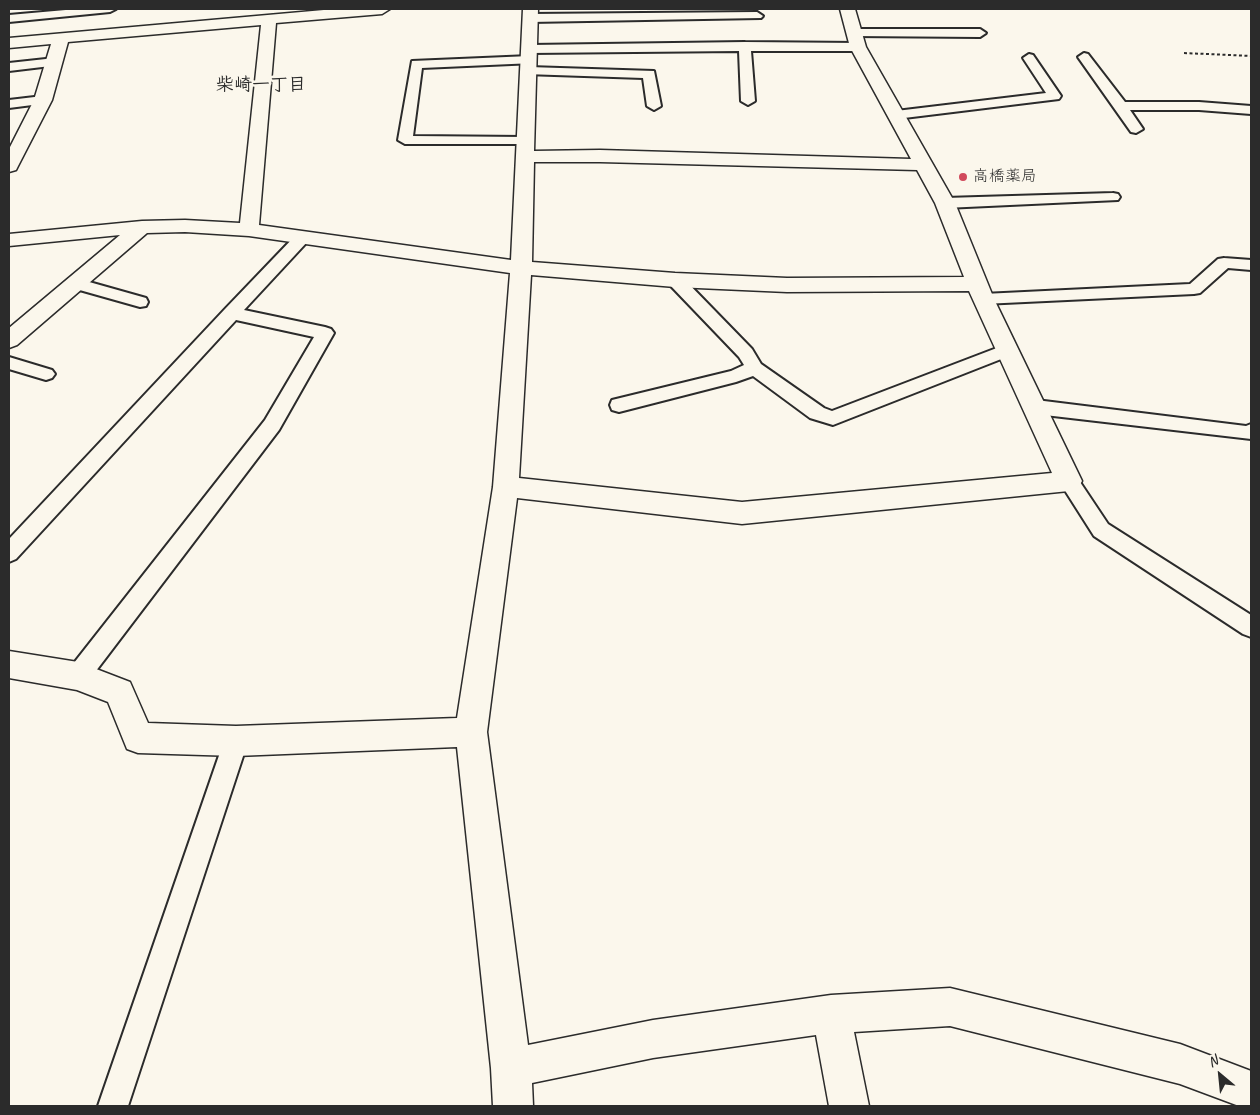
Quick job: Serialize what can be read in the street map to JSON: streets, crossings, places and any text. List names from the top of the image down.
{
  "districts": ["柴崎一丁目"],
  "places": ["高橋薬局"],
  "north": "top left"
}
